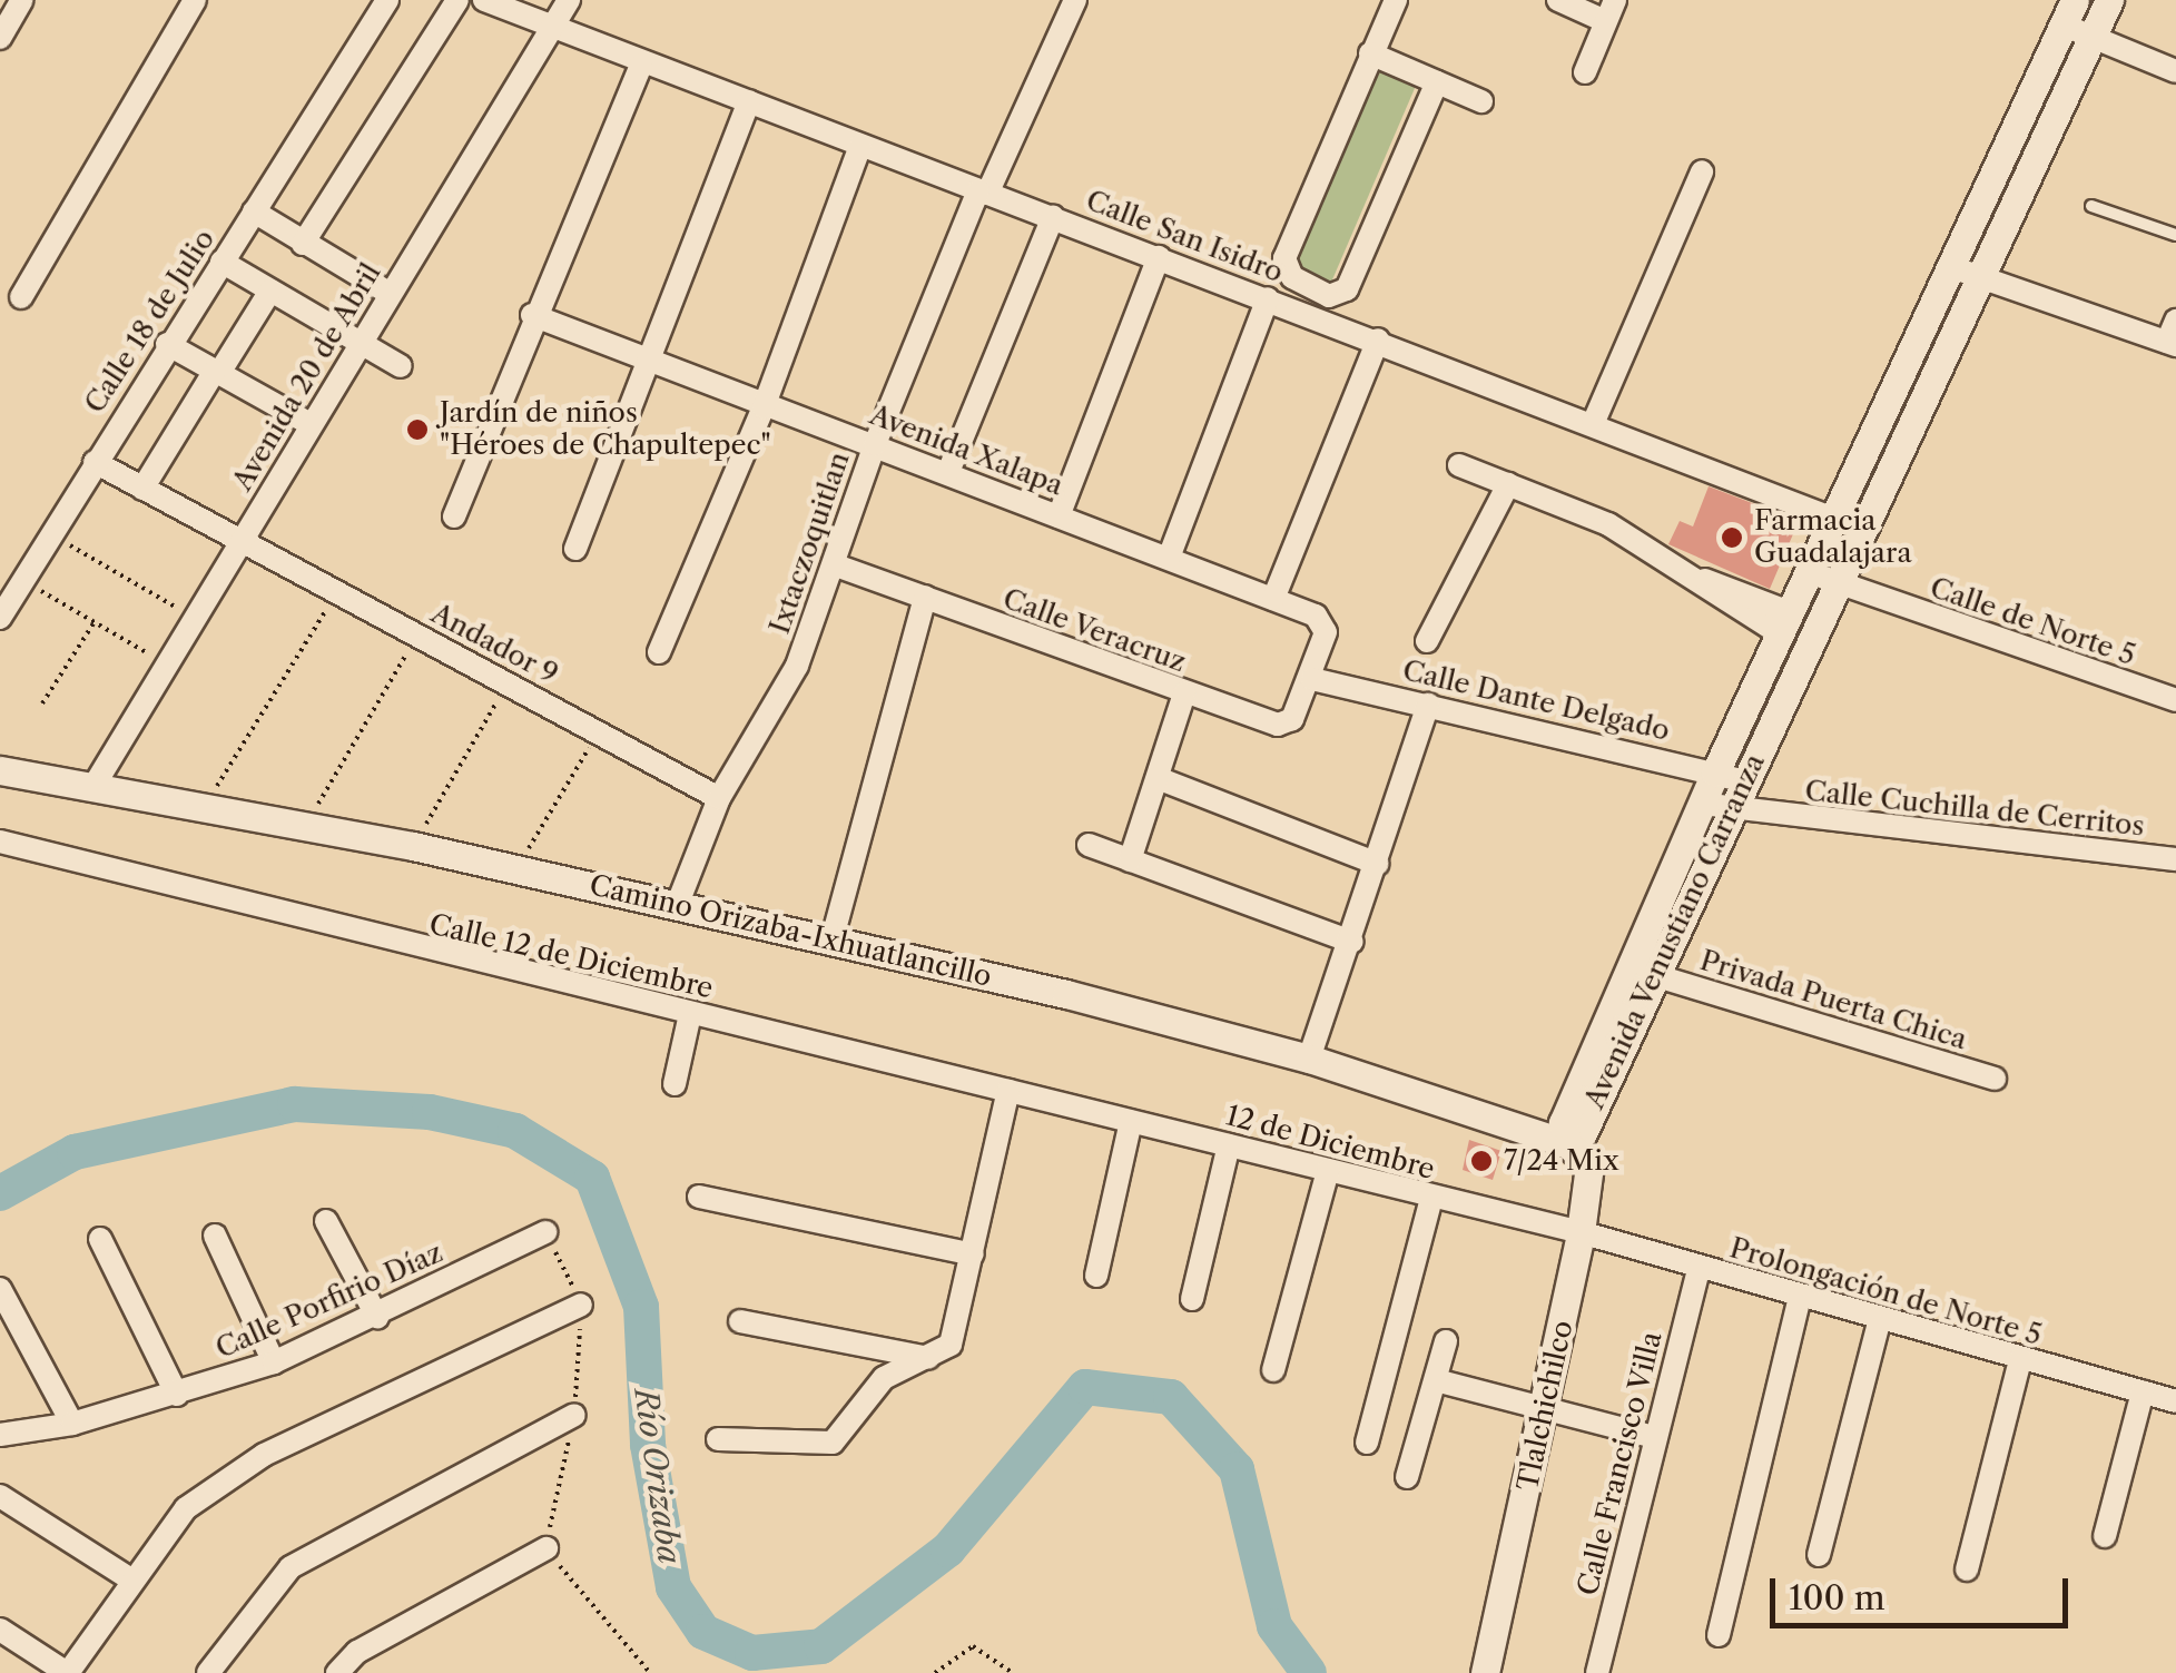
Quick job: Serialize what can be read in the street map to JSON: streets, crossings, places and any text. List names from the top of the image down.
{
  "streets": {
    "street": [
      "Calle San Isidro",
      "Calle 18 de Julio",
      "Avenida 20 de Abril",
      "Avenida Xalapa",
      "Ixtaczoquitlan",
      "Calle de Norte 5",
      "Calle Veracruz",
      "Andador 9",
      "Calle Dante Delgado",
      "Calle Cuchilla de Cerritos",
      "Camino Orizaba-Ixhuatlancillo",
      "Avenida Venustiano Carranza",
      "Calle 12 de Diciembre",
      "Privada Puerta Chica",
      "12 de Diciembre",
      "Prolongación de Norte 5",
      "Calle Porfirio Díaz",
      "Tlalchichilco",
      "Calle Francisco Villa"
    ]
  },
  "crossings": [
    ["Calle San Isidro", "Avenida 20 de Abril"],
    ["Calle San Isidro", "Ixtaczoquitlan"],
    ["Calle San Isidro", "Avenida Venustiano Carranza"],
    ["Calle 18 de Julio", "Andador 9"],
    ["Avenida 20 de Abril", "Andador 9"],
    ["Avenida 20 de Abril", "Camino Orizaba-Ixhuatlancillo"],
    ["Avenida Xalapa", "Ixtaczoquitlan"],
    ["Avenida Xalapa", "Calle Veracruz"],
    ["Avenida Xalapa", "Calle Dante Delgado"],
    ["Ixtaczoquitlan", "Calle Veracruz"],
    ["Ixtaczoquitlan", "Andador 9"],
    ["Ixtaczoquitlan", "Camino Orizaba-Ixhuatlancillo"],
    ["Calle de Norte 5", "Avenida Venustiano Carranza"],
    ["Calle Veracruz", "Calle Dante Delgado"],
    ["Calle Dante Delgado", "Avenida Venustiano Carranza"],
    ["Calle Cuchilla de Cerritos", "Avenida Venustiano Carranza"],
    ["Camino Orizaba-Ixhuatlancillo", "Avenida Venustiano Carranza"],
    ["Camino Orizaba-Ixhuatlancillo", "Tlalchichilco"],
    ["Avenida Venustiano Carranza", "Privada Puerta Chica"],
    ["Avenida Venustiano Carranza", "Tlalchichilco"],
    ["Calle 12 de Diciembre", "12 de Diciembre"],
    ["12 de Diciembre", "Prolongación de Norte 5"],
    ["12 de Diciembre", "Tlalchichilco"],
    ["Prolongación de Norte 5", "Tlalchichilco"],
    ["Prolongación de Norte 5", "Calle Francisco Villa"]
  ],
  "water": ["Río Orizaba"],
  "places": ["Jardín de niños \"Héroes de Chapultepec\"", "Farmacia Guadalajara", "7/24 Mix"],
  "scale_bar": "100 m"
}
